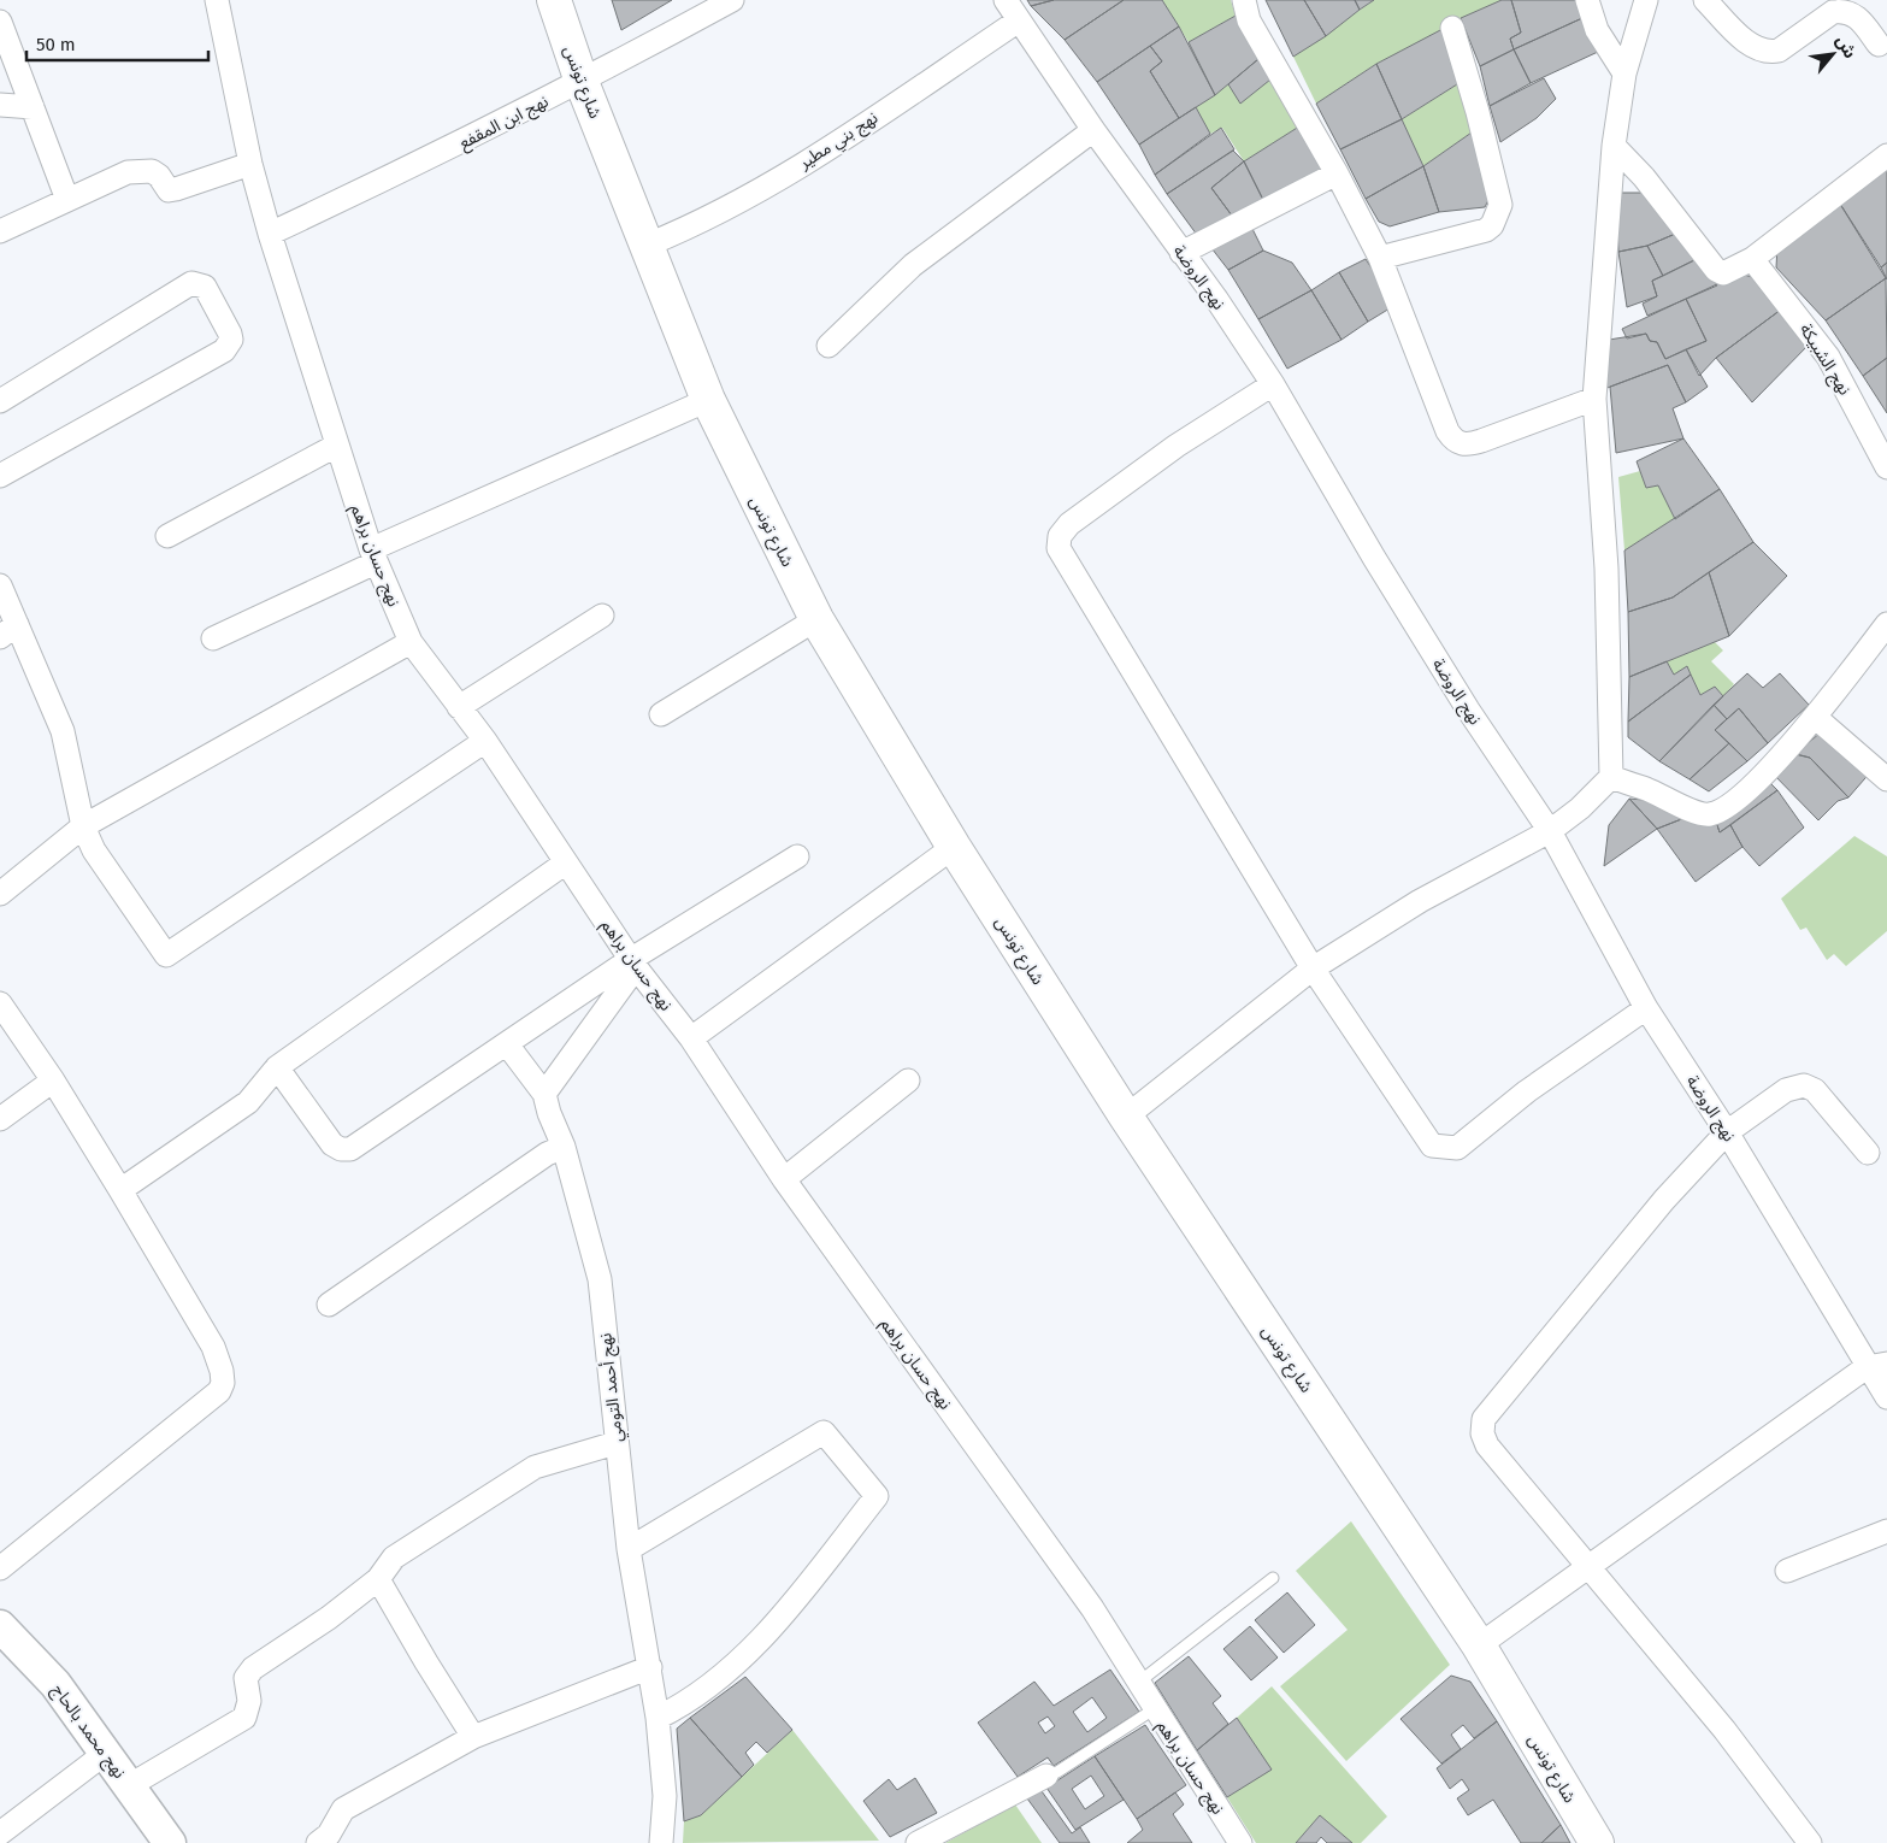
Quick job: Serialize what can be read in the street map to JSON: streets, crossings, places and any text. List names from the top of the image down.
{
  "streets": {
    "main road": ["شارع تونس"],
    "street": [
      "نهج ابن المقفع",
      "نهج بني مطير",
      "نهج الروضة",
      "نهج الشبيكة",
      "نهج حسان براهم",
      "نهج أحمد التومي",
      "نهج محمد بالحاج"
    ]
  },
  "crossings": [
    ["شارع تونس", "نهج ابن المقفع"],
    ["شارع تونس", "نهج بني مطير"],
    ["نهج ابن المقفع", "نهج حسان براهم"],
    ["نهج بني مطير", "نهج الروضة"]
  ],
  "scale_bar": "50 m",
  "north": "top right"
}
